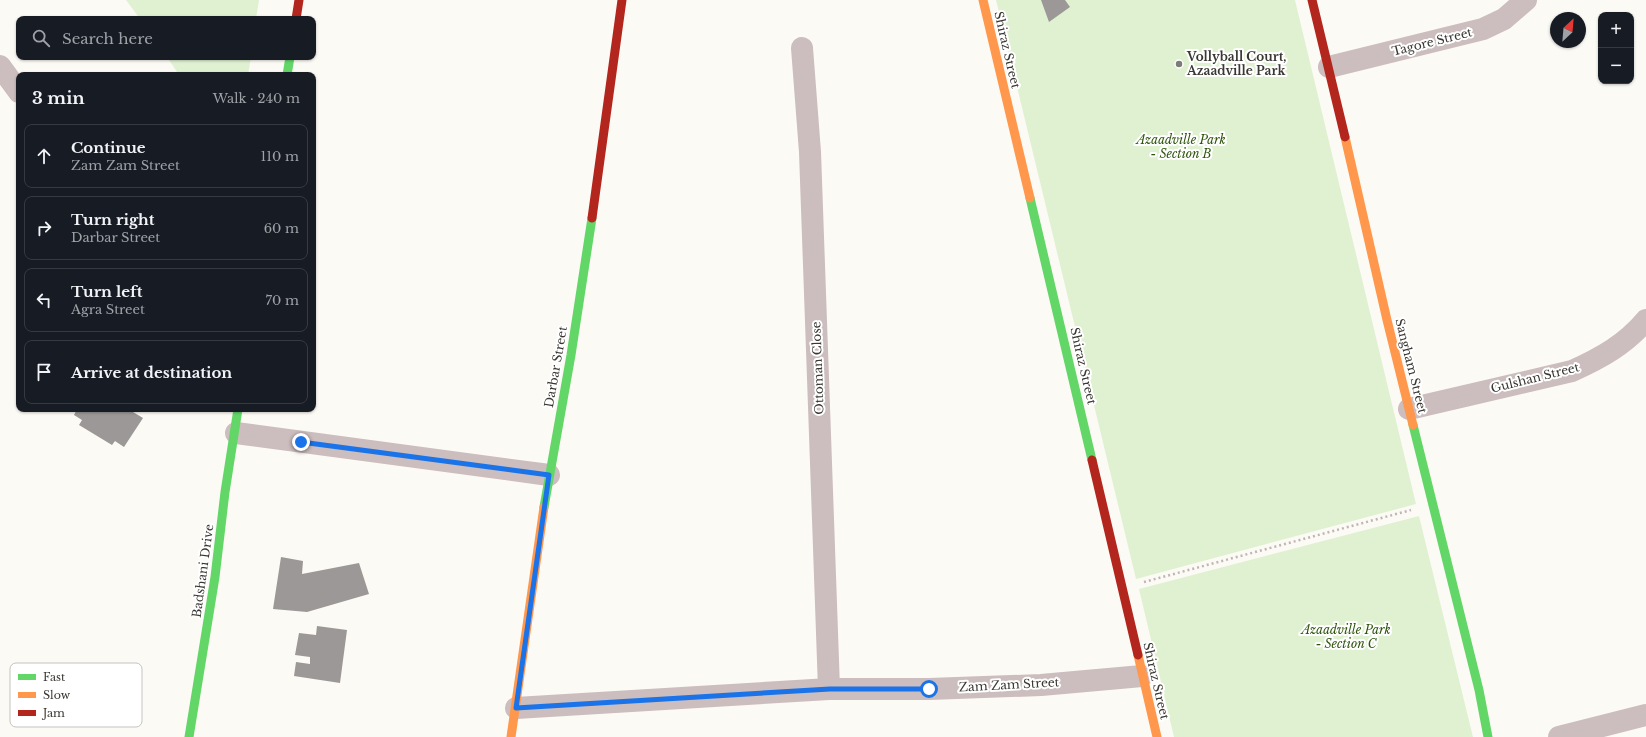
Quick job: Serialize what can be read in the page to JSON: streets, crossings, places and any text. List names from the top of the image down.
{
  "streets": {
    "street": [
      "Tagore Street",
      "Shiraz Street",
      "Sangham Street",
      "Darbar Street",
      "Ottoman Close",
      "Gulshan Street",
      "Badshani Drive",
      "Zam Zam Street"
    ]
  },
  "crossings": [
    ["Tagore Street", "Sangham Street"],
    ["Shiraz Street", "Zam Zam Street"],
    ["Sangham Street", "Gulshan Street"],
    ["Darbar Street", "Zam Zam Street"],
    ["Ottoman Close", "Zam Zam Street"]
  ],
  "parks": ["Azaadville Park - Section B", "Azaadville Park - Section C"],
  "places": ["Vollyball Court, Azaadville Park"],
  "legend": ["Fast", "Slow", "Jam"],
  "north": "top right",
  "page": {
    "map_buttons": ["+", "−"],
    "search": "Search here",
    "heading": ["3 min", "Walk · 240 m"],
    "list": [
      ["Continue", "Zam Zam Street", "110 m"],
      ["Turn right", "Darbar Street", "60 m"],
      ["Turn left", "Agra Street", "70 m"],
      "Arrive at destination"
    ]
  }
}
